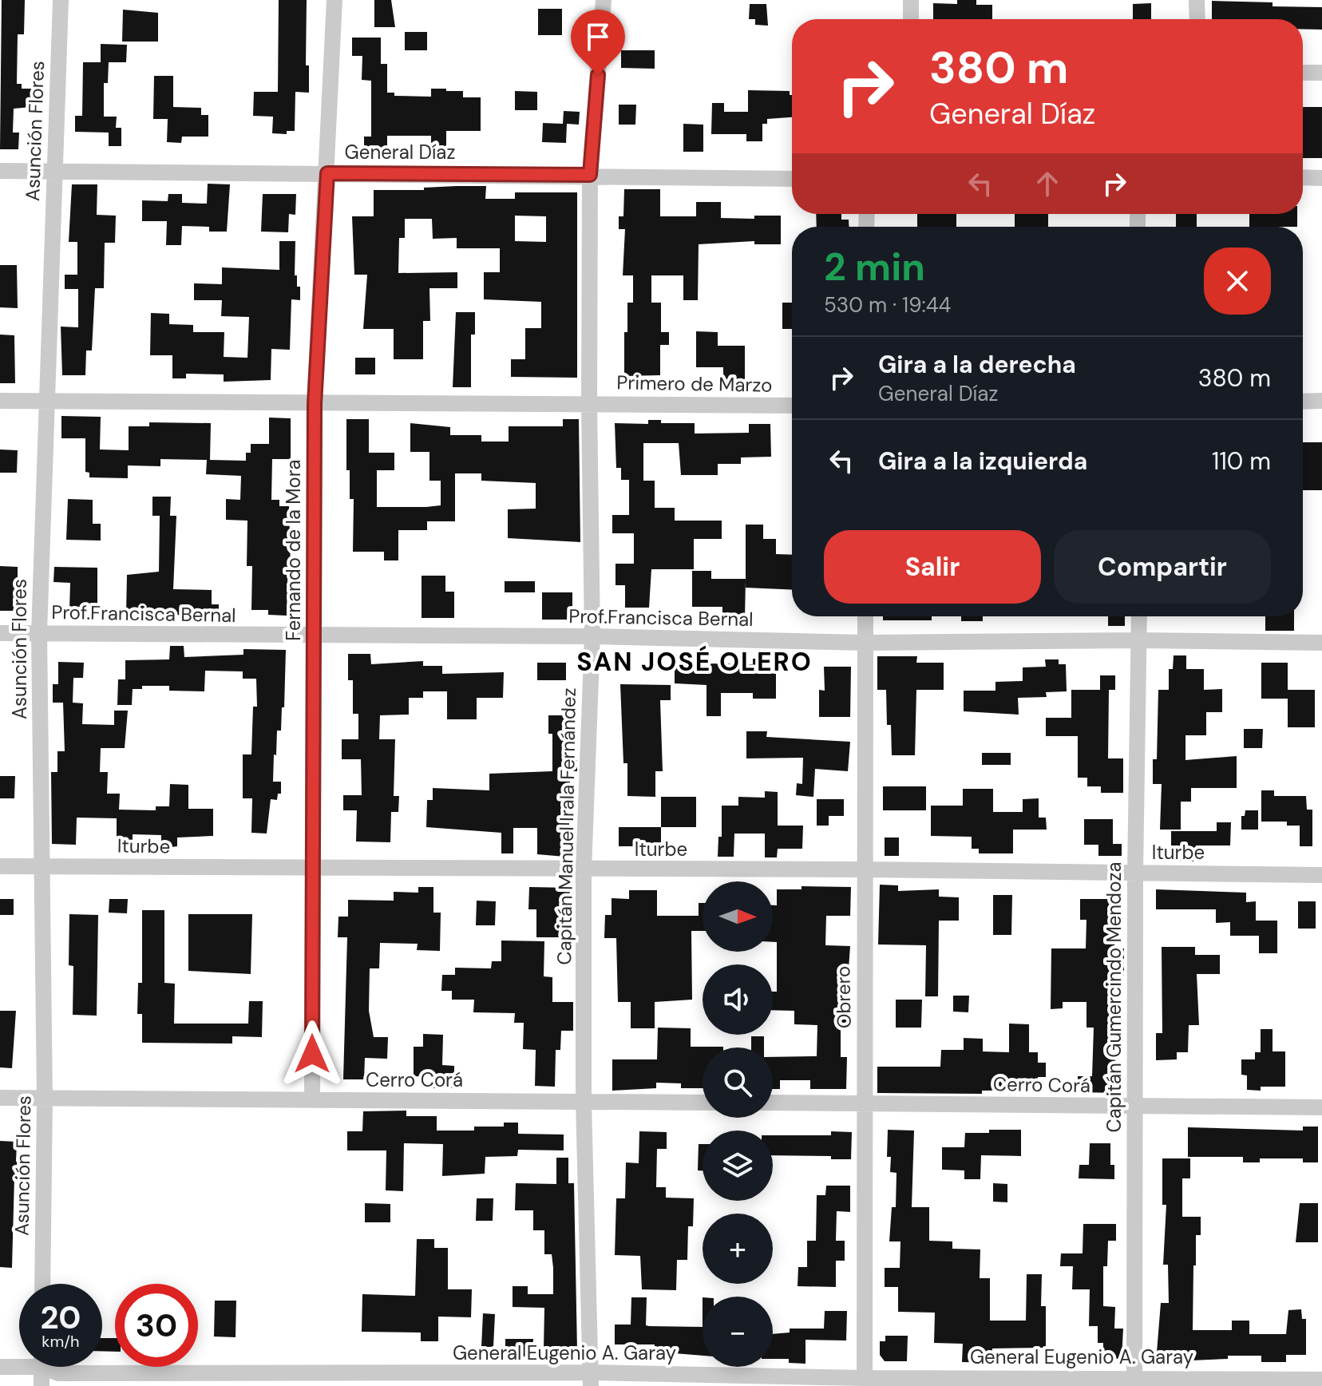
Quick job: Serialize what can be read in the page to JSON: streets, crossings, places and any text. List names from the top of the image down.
{
  "streets": {
    "street": [
      "Asunción Flores",
      "General Díaz",
      "Primero de Marzo",
      "Fernando de la Mora",
      "Prof.Francisca Bernal",
      "Capitán Manuel Irala Fernández",
      "Iturbe",
      "Obrero",
      "Capitán Gumercindo Mendoza",
      "Cerro Corá",
      "General Eugenio A. Garay"
    ]
  },
  "crossings": [
    ["Asunción Flores", "General Díaz"],
    ["Asunción Flores", "Primero de Marzo"],
    ["Asunción Flores", "Prof.Francisca Bernal"],
    ["Asunción Flores", "Iturbe"],
    ["Asunción Flores", "Cerro Corá"],
    ["General Díaz", "Fernando de la Mora"],
    ["General Díaz", "Capitán Manuel Irala Fernández"],
    ["Primero de Marzo", "Fernando de la Mora"],
    ["Primero de Marzo", "Capitán Manuel Irala Fernández"],
    ["Fernando de la Mora", "Prof.Francisca Bernal"],
    ["Fernando de la Mora", "Iturbe"],
    ["Fernando de la Mora", "Cerro Corá"],
    ["Prof.Francisca Bernal", "Capitán Manuel Irala Fernández"],
    ["Prof.Francisca Bernal", "Obrero"],
    ["Prof.Francisca Bernal", "Capitán Gumercindo Mendoza"],
    ["Capitán Manuel Irala Fernández", "Iturbe"],
    ["Capitán Manuel Irala Fernández", "Cerro Corá"],
    ["Capitán Manuel Irala Fernández", "General Eugenio A. Garay"],
    ["Iturbe", "Obrero"],
    ["Iturbe", "Capitán Gumercindo Mendoza"],
    ["Obrero", "Cerro Corá"],
    ["Obrero", "General Eugenio A. Garay"],
    ["Capitán Gumercindo Mendoza", "Cerro Corá"],
    ["Capitán Gumercindo Mendoza", "General Eugenio A. Garay"]
  ],
  "districts": ["SAN JOSÉ OLERO"],
  "north": "right",
  "page": {
    "turn": ["380 m", "General Díaz"],
    "heading": ["2 min", "530 m · 19:44"],
    "list": [
      {
        "name": "Gira a la derecha",
        "note": "General Díaz",
        "value": "380 m"
      },
      {
        "name": "Gira a la izquierda",
        "value": "110 m"
      }
    ],
    "buttons": ["Salir", "Compartir"],
    "map_buttons": ["+", "−"],
    "speed": "20 km/h",
    "limit": "30"
  }
}
